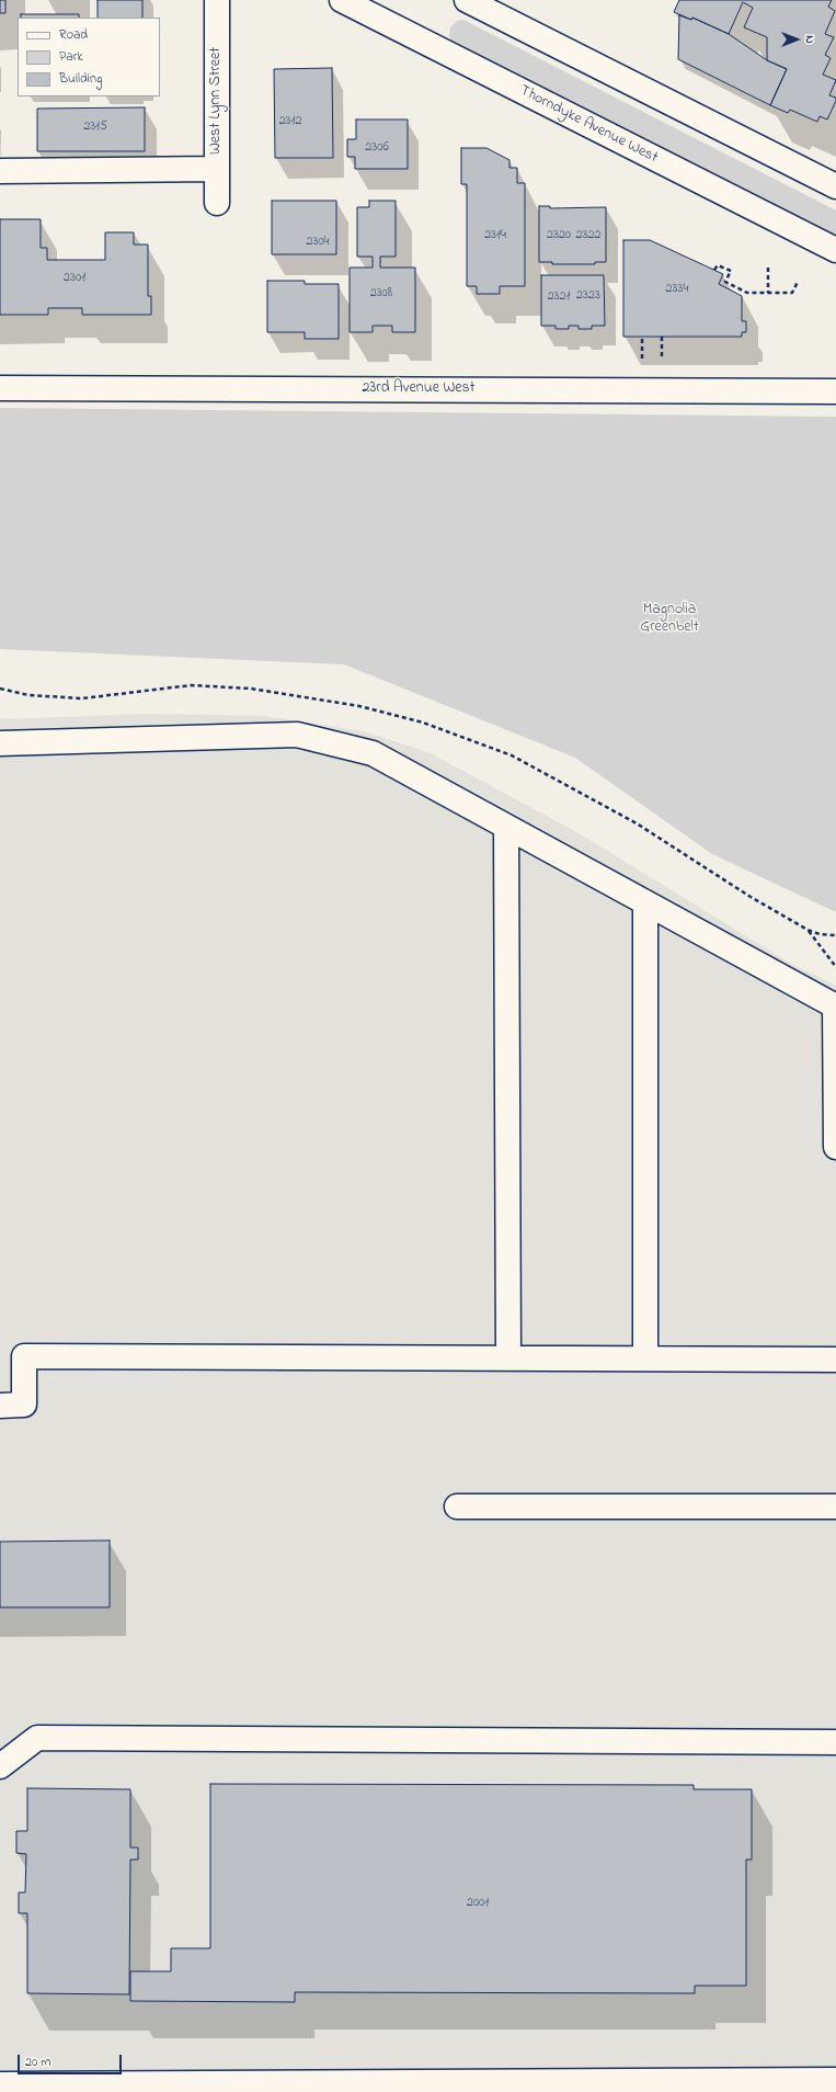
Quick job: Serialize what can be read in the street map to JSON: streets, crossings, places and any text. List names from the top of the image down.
{
  "streets": {
    "street": ["West Lynn Street", "Thorndyke Avenue West", "23rd Avenue West"]
  },
  "parks": ["Magnolia Greenbelt"],
  "house_numbers": [
    "2312",
    "2315",
    "2306",
    "2314",
    "2320",
    "2322",
    "2304",
    "2301",
    "2334",
    "2308",
    "2323",
    "2321",
    "2001"
  ],
  "legend": ["Road", "Park", "Building"],
  "scale_bar": "20 m",
  "north": "right"
}
